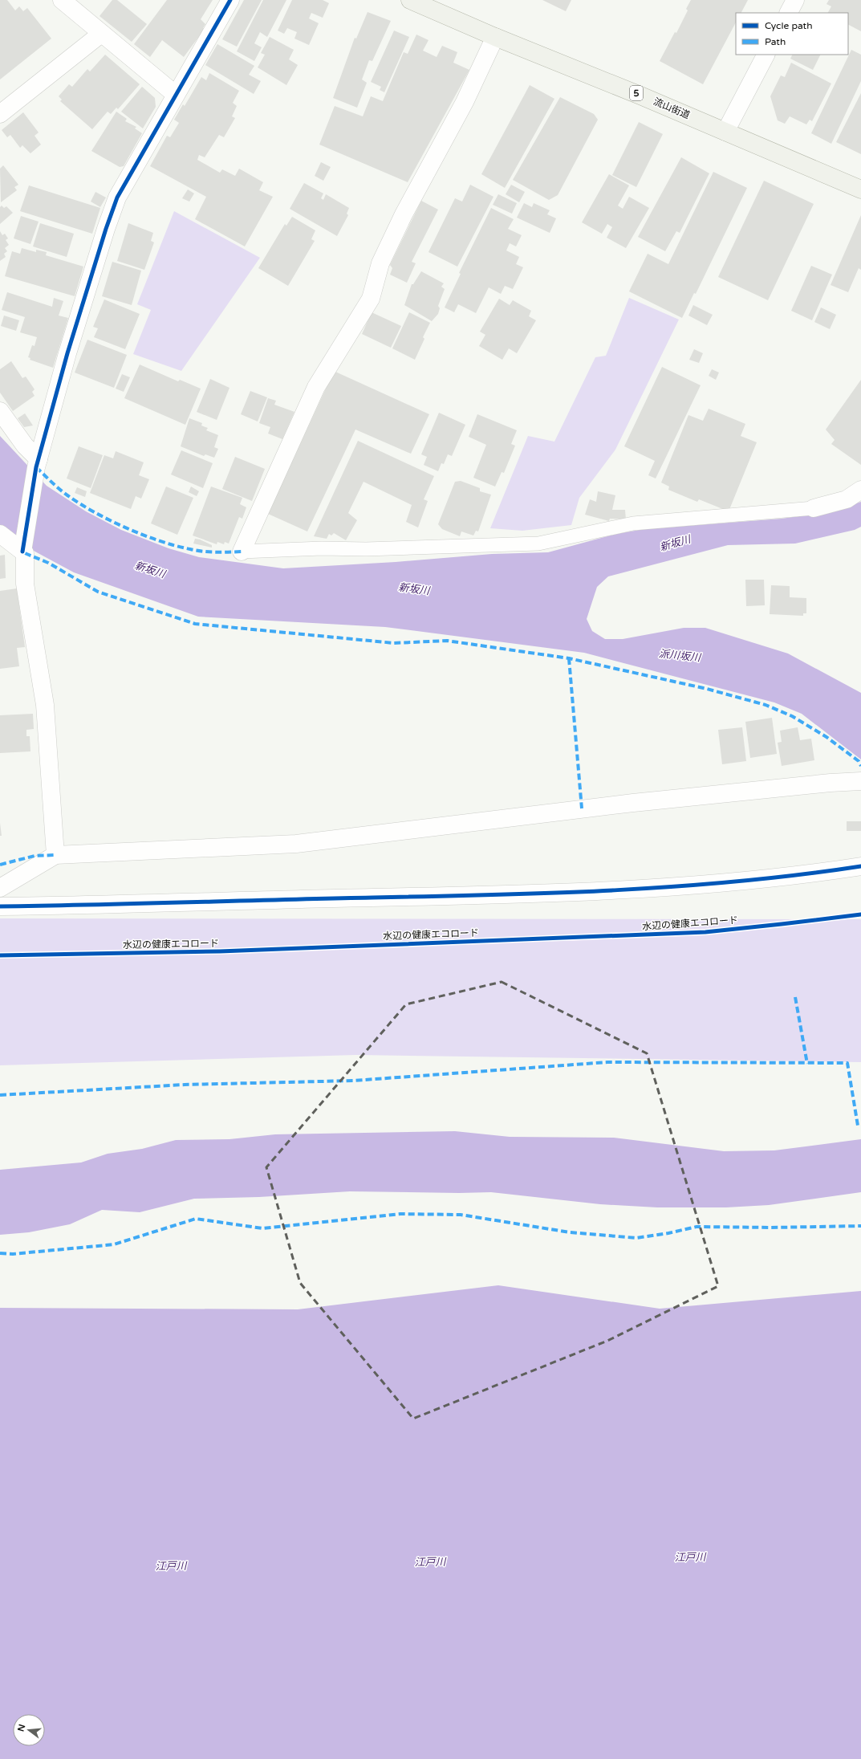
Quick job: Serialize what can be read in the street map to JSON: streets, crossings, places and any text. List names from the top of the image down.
{
  "streets": {
    "main road": ["5", "流山街道"],
    "cycle path": ["水辺の健康エコロード"]
  },
  "water": ["新坂川", "派川坂川", "江戸川"],
  "legend": ["Cycle path", "Path"],
  "north": "left"
}
